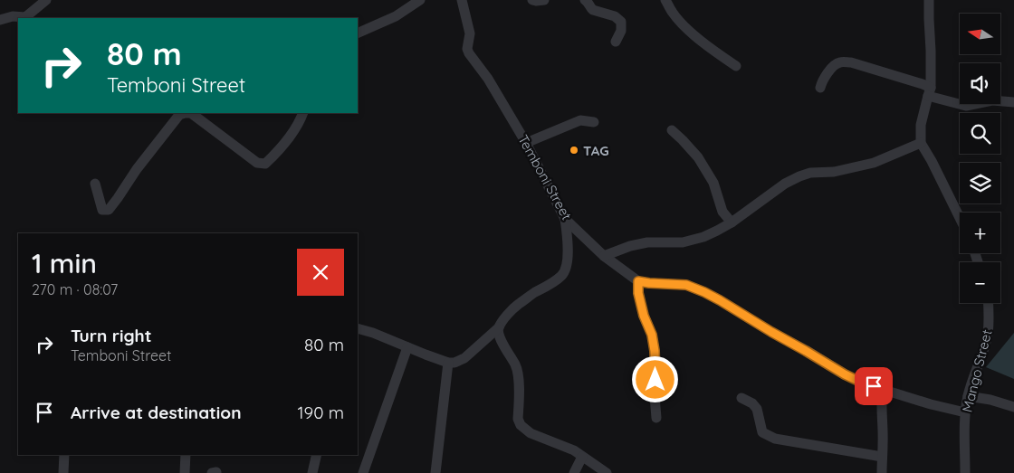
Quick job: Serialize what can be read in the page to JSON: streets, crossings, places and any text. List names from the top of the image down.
{
  "streets": {
    "street": ["Temboni Street", "Mango Street"]
  },
  "places": ["TAG"],
  "north": "left",
  "page": {
    "map_buttons": ["+", "−"],
    "turn": ["80 m", "Temboni Street"],
    "heading": ["1 min", "270 m · 08:07"],
    "list": [
      {
        "name": "Turn right",
        "note": "Temboni Street",
        "value": "80 m"
      },
      {
        "name": "Arrive at destination",
        "value": "190 m"
      }
    ]
  }
}
